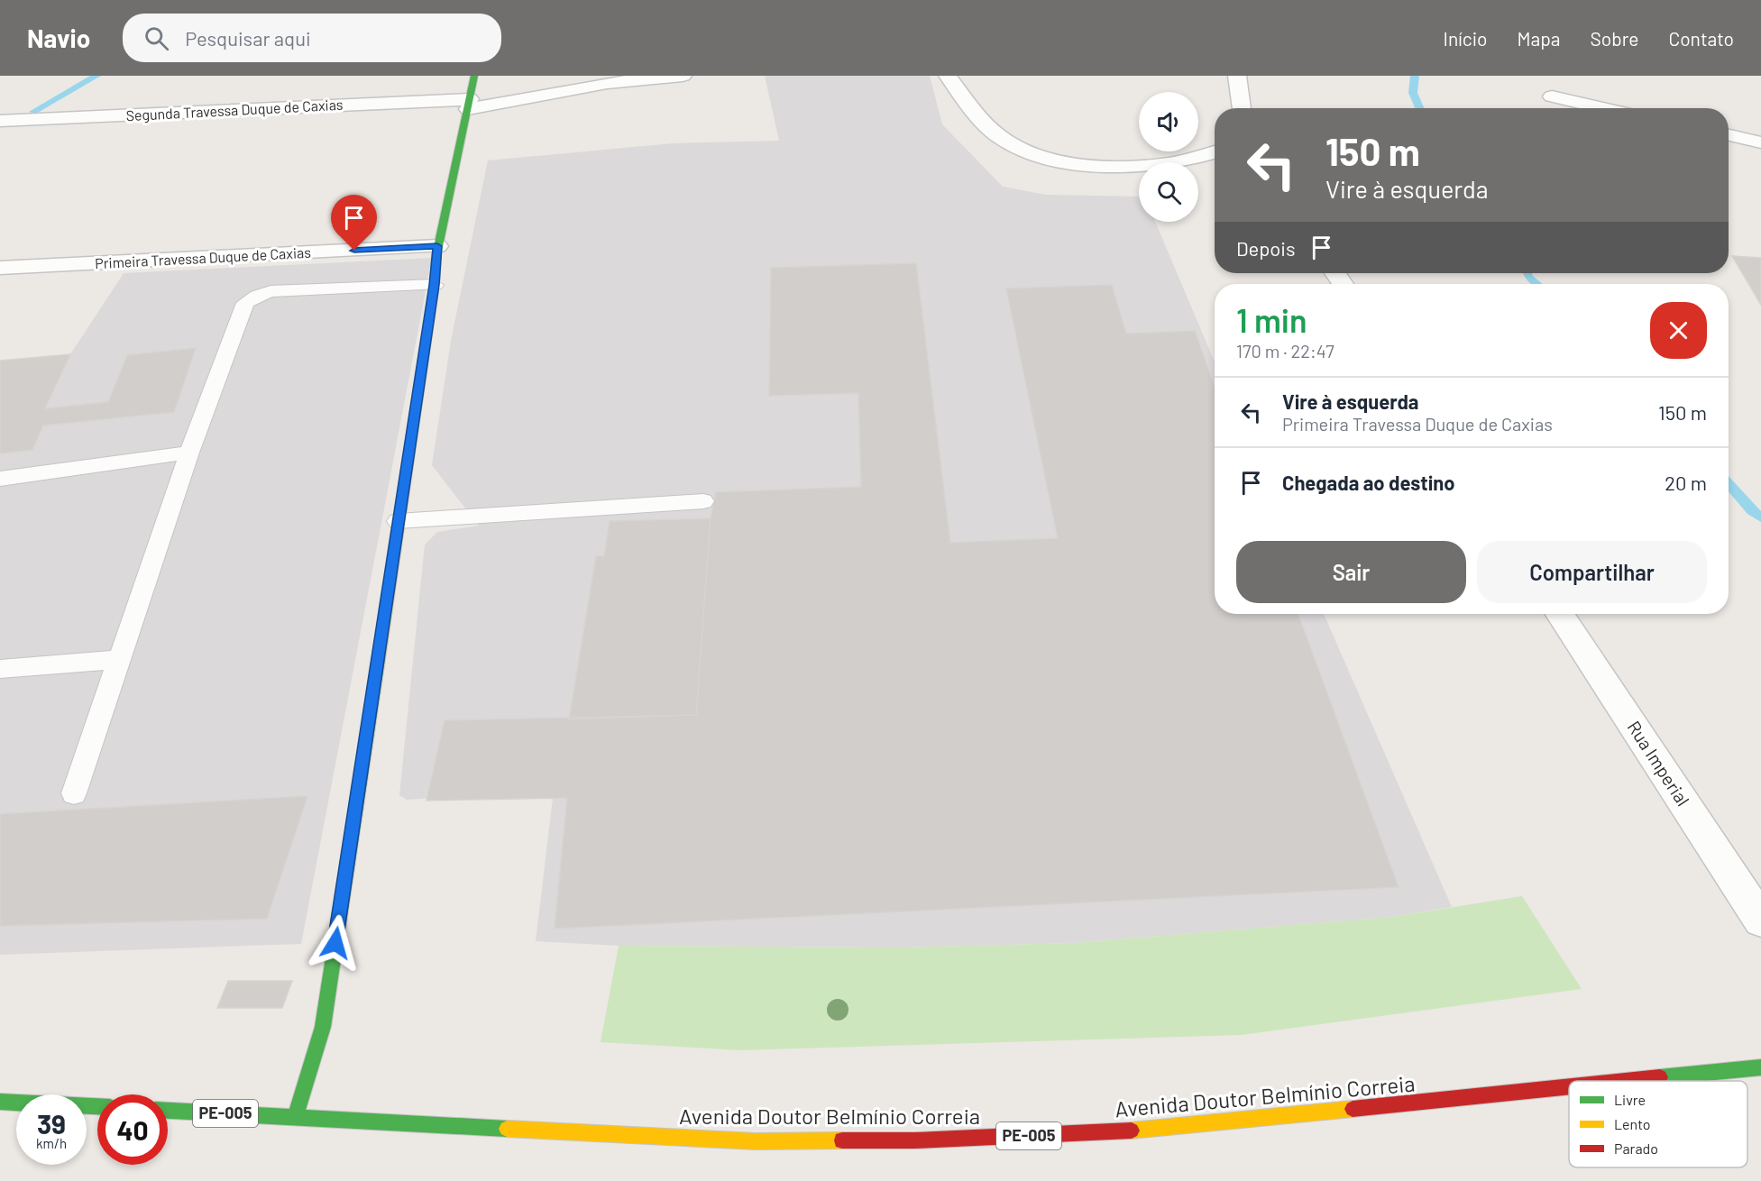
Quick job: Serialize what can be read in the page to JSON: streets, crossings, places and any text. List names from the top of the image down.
{
  "streets": {
    "street": [
      "Segunda Travessa Duque de Caxias",
      "Primeira Travessa Duque de Caxias",
      "Rua Imperial",
      "Avenida Doutor Belmínio Correia",
      "PE-005"
    ]
  },
  "legend": ["Livre", "Lento", "Parado"],
  "page": {
    "header": "Navio",
    "search": "Pesquisar aqui",
    "nav": [
      "Início",
      "Mapa",
      "Sobre",
      "Contato"
    ],
    "turn": ["150 m", "Vire à esquerda"],
    "then": "Depois",
    "heading": ["1 min", "170 m · 22:47"],
    "list": [
      {
        "name": "Vire à esquerda",
        "note": "Primeira Travessa Duque de Caxias",
        "value": "150 m"
      },
      {
        "name": "Chegada ao destino",
        "value": "20 m"
      }
    ],
    "buttons": ["Sair", "Compartilhar"],
    "speed": "39 km/h",
    "limit": "40"
  }
}
